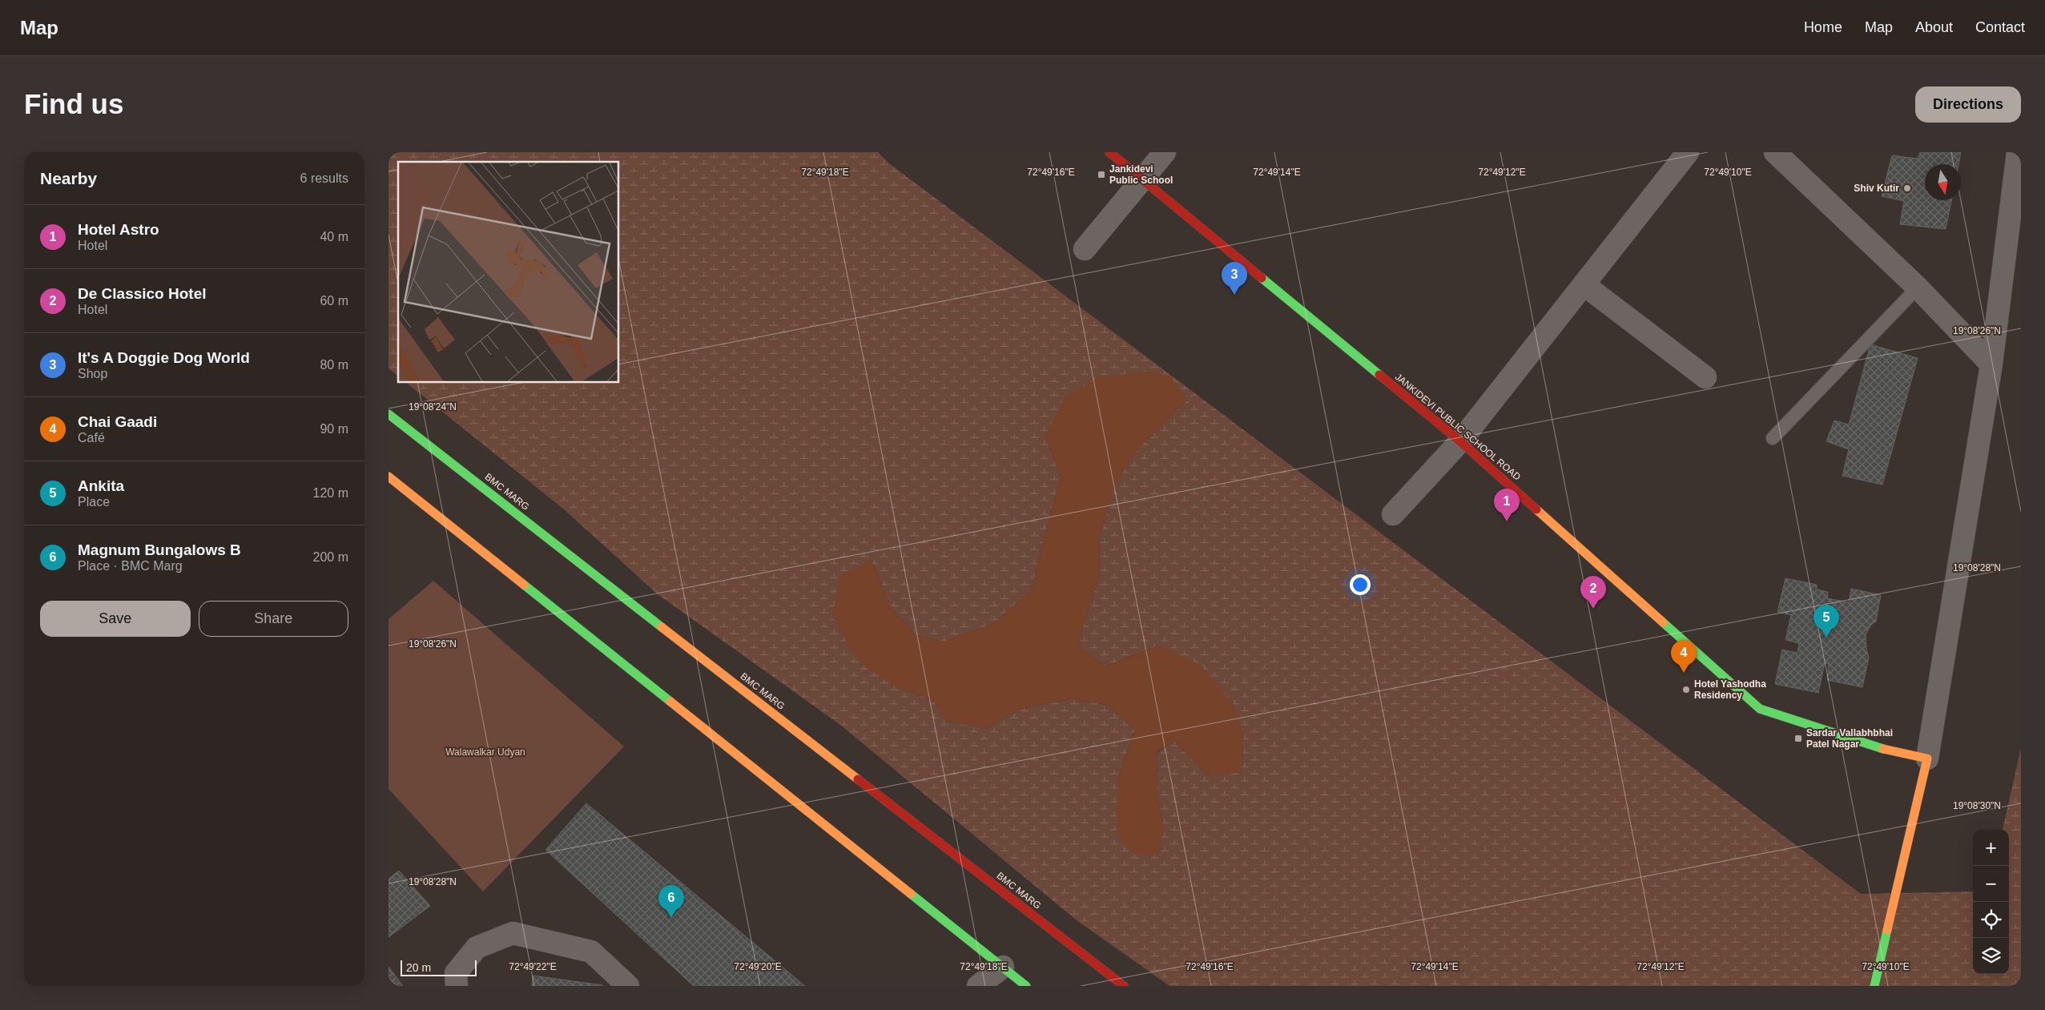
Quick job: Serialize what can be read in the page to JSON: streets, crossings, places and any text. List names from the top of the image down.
{
  "streets": {
    "street": ["JANKIDEVI PUBLIC SCHOOL ROAD", "BMC MARG"]
  },
  "parks": ["Walawalkar Udyan"],
  "places": {
    "transit": ["Jankidevi Public School", "Sardar Vallabhbhai Patel Nagar"],
    "other": ["Shiv Kutir", "Hotel Yashodha Residency"]
  },
  "scale_bar": "20 m",
  "north": "bottom",
  "page": {
    "header": "Map",
    "nav": [
      "Home",
      "Map",
      "About",
      "Contact"
    ],
    "buttons": [
      "Directions",
      ["Save", "Share"]
    ],
    "title": "Find us",
    "heading": ["Nearby", "6 results"],
    "list": [
      {
        "mark": "1",
        "name": "Hotel Astro",
        "note": "Hotel",
        "value": "40 m"
      },
      {
        "mark": "2",
        "name": "De Classico Hotel",
        "note": "Hotel",
        "value": "60 m"
      },
      {
        "mark": "3",
        "name": "It's A Doggie Dog World",
        "note": "Shop",
        "value": "80 m"
      },
      {
        "mark": "4",
        "name": "Chai Gaadi",
        "note": "Café",
        "value": "90 m"
      },
      {
        "mark": "5",
        "name": "Ankita",
        "note": "Place",
        "value": "120 m"
      },
      {
        "mark": "6",
        "name": "Magnum Bungalows B",
        "note": "Place · BMC Marg",
        "value": "200 m"
      }
    ],
    "pins": [
      "3",
      "1",
      "2",
      "5",
      "4",
      "6"
    ],
    "map_buttons": ["+", "−"],
    "scale": "20 m"
  },
  "coordinates": [
    "72°49'18\"E",
    "72°49'16\"E",
    "72°49'14\"E",
    "72°49'12\"E",
    "72°49'10\"E",
    "19°08'26\"N",
    "19°08'24\"N",
    "19°08'28\"N",
    "19°08'30\"N",
    "72°49'22\"E",
    "72°49'20\"E"
  ]
}
